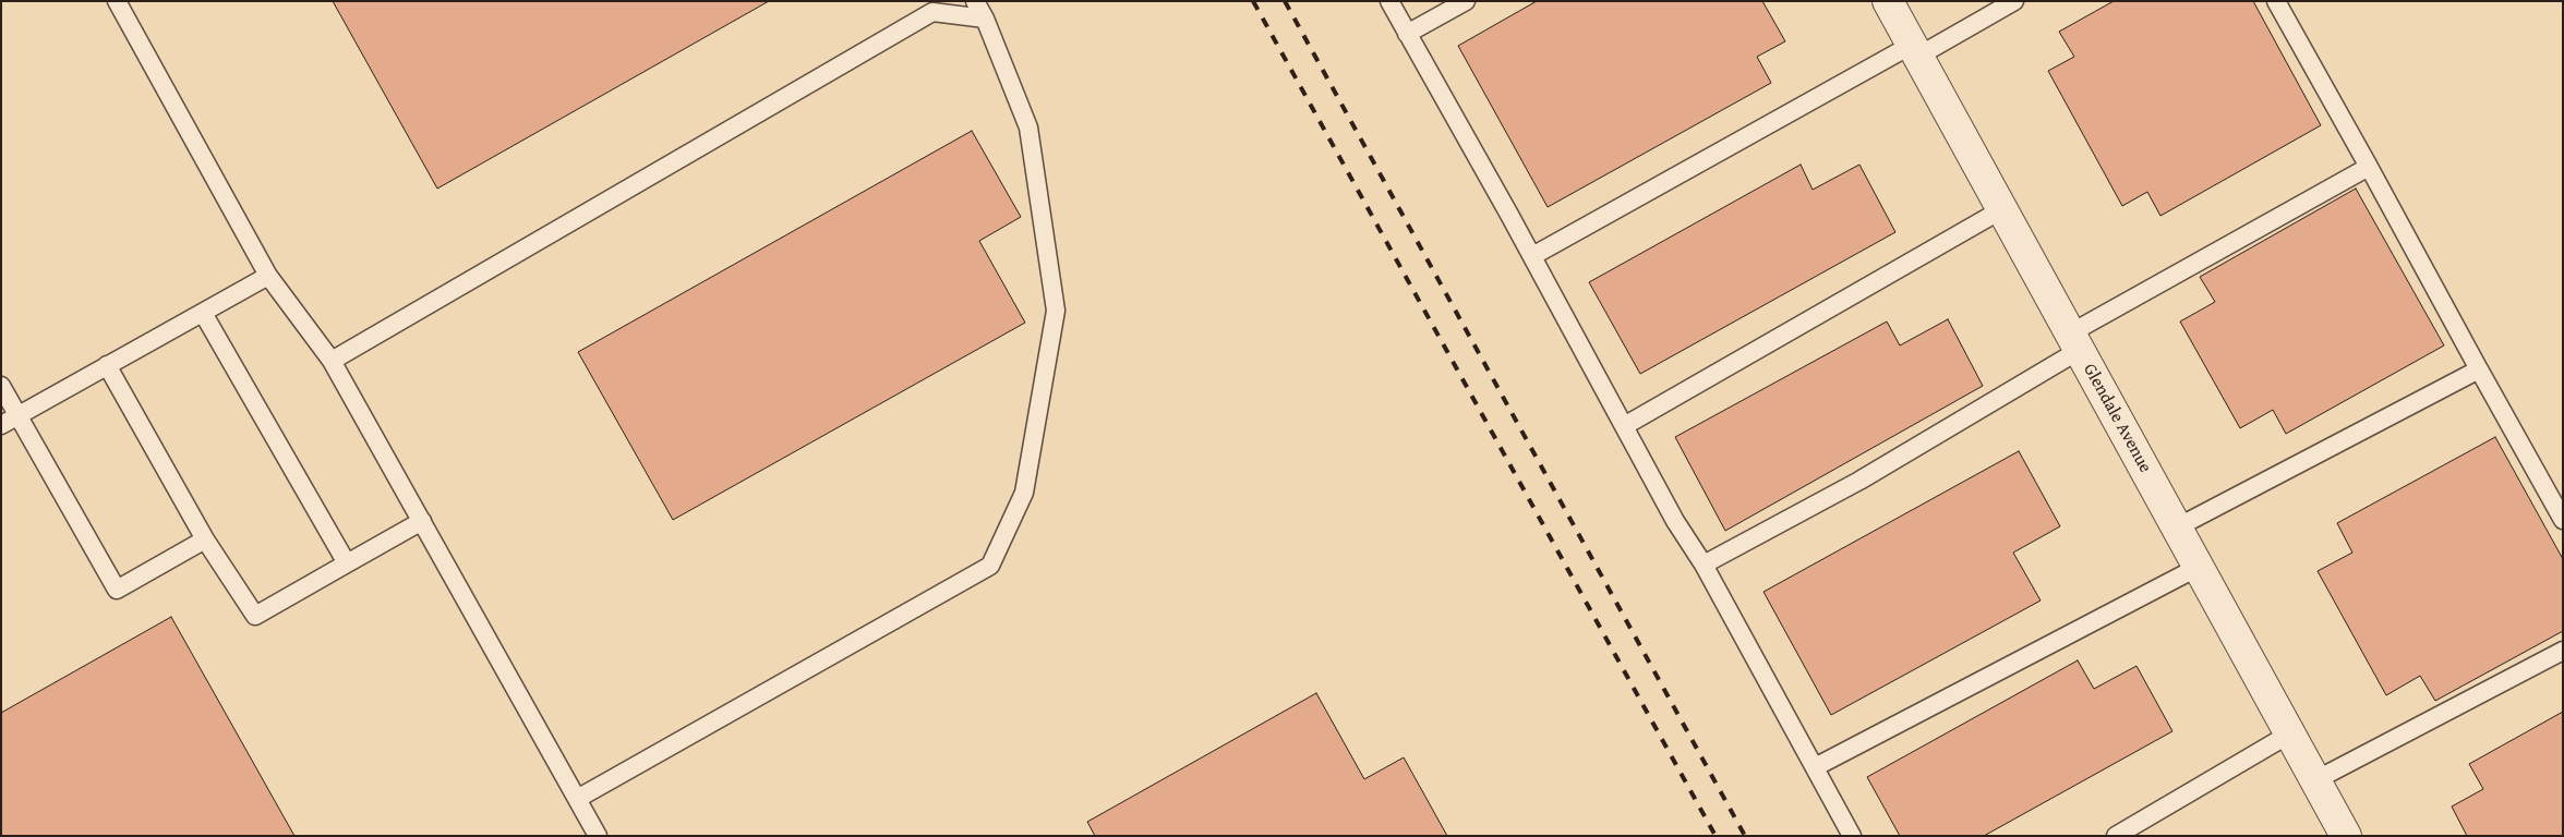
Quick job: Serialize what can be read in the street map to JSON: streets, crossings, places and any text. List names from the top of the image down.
{
  "streets": {
    "street": ["Glendale Avenue"]
  }
}
